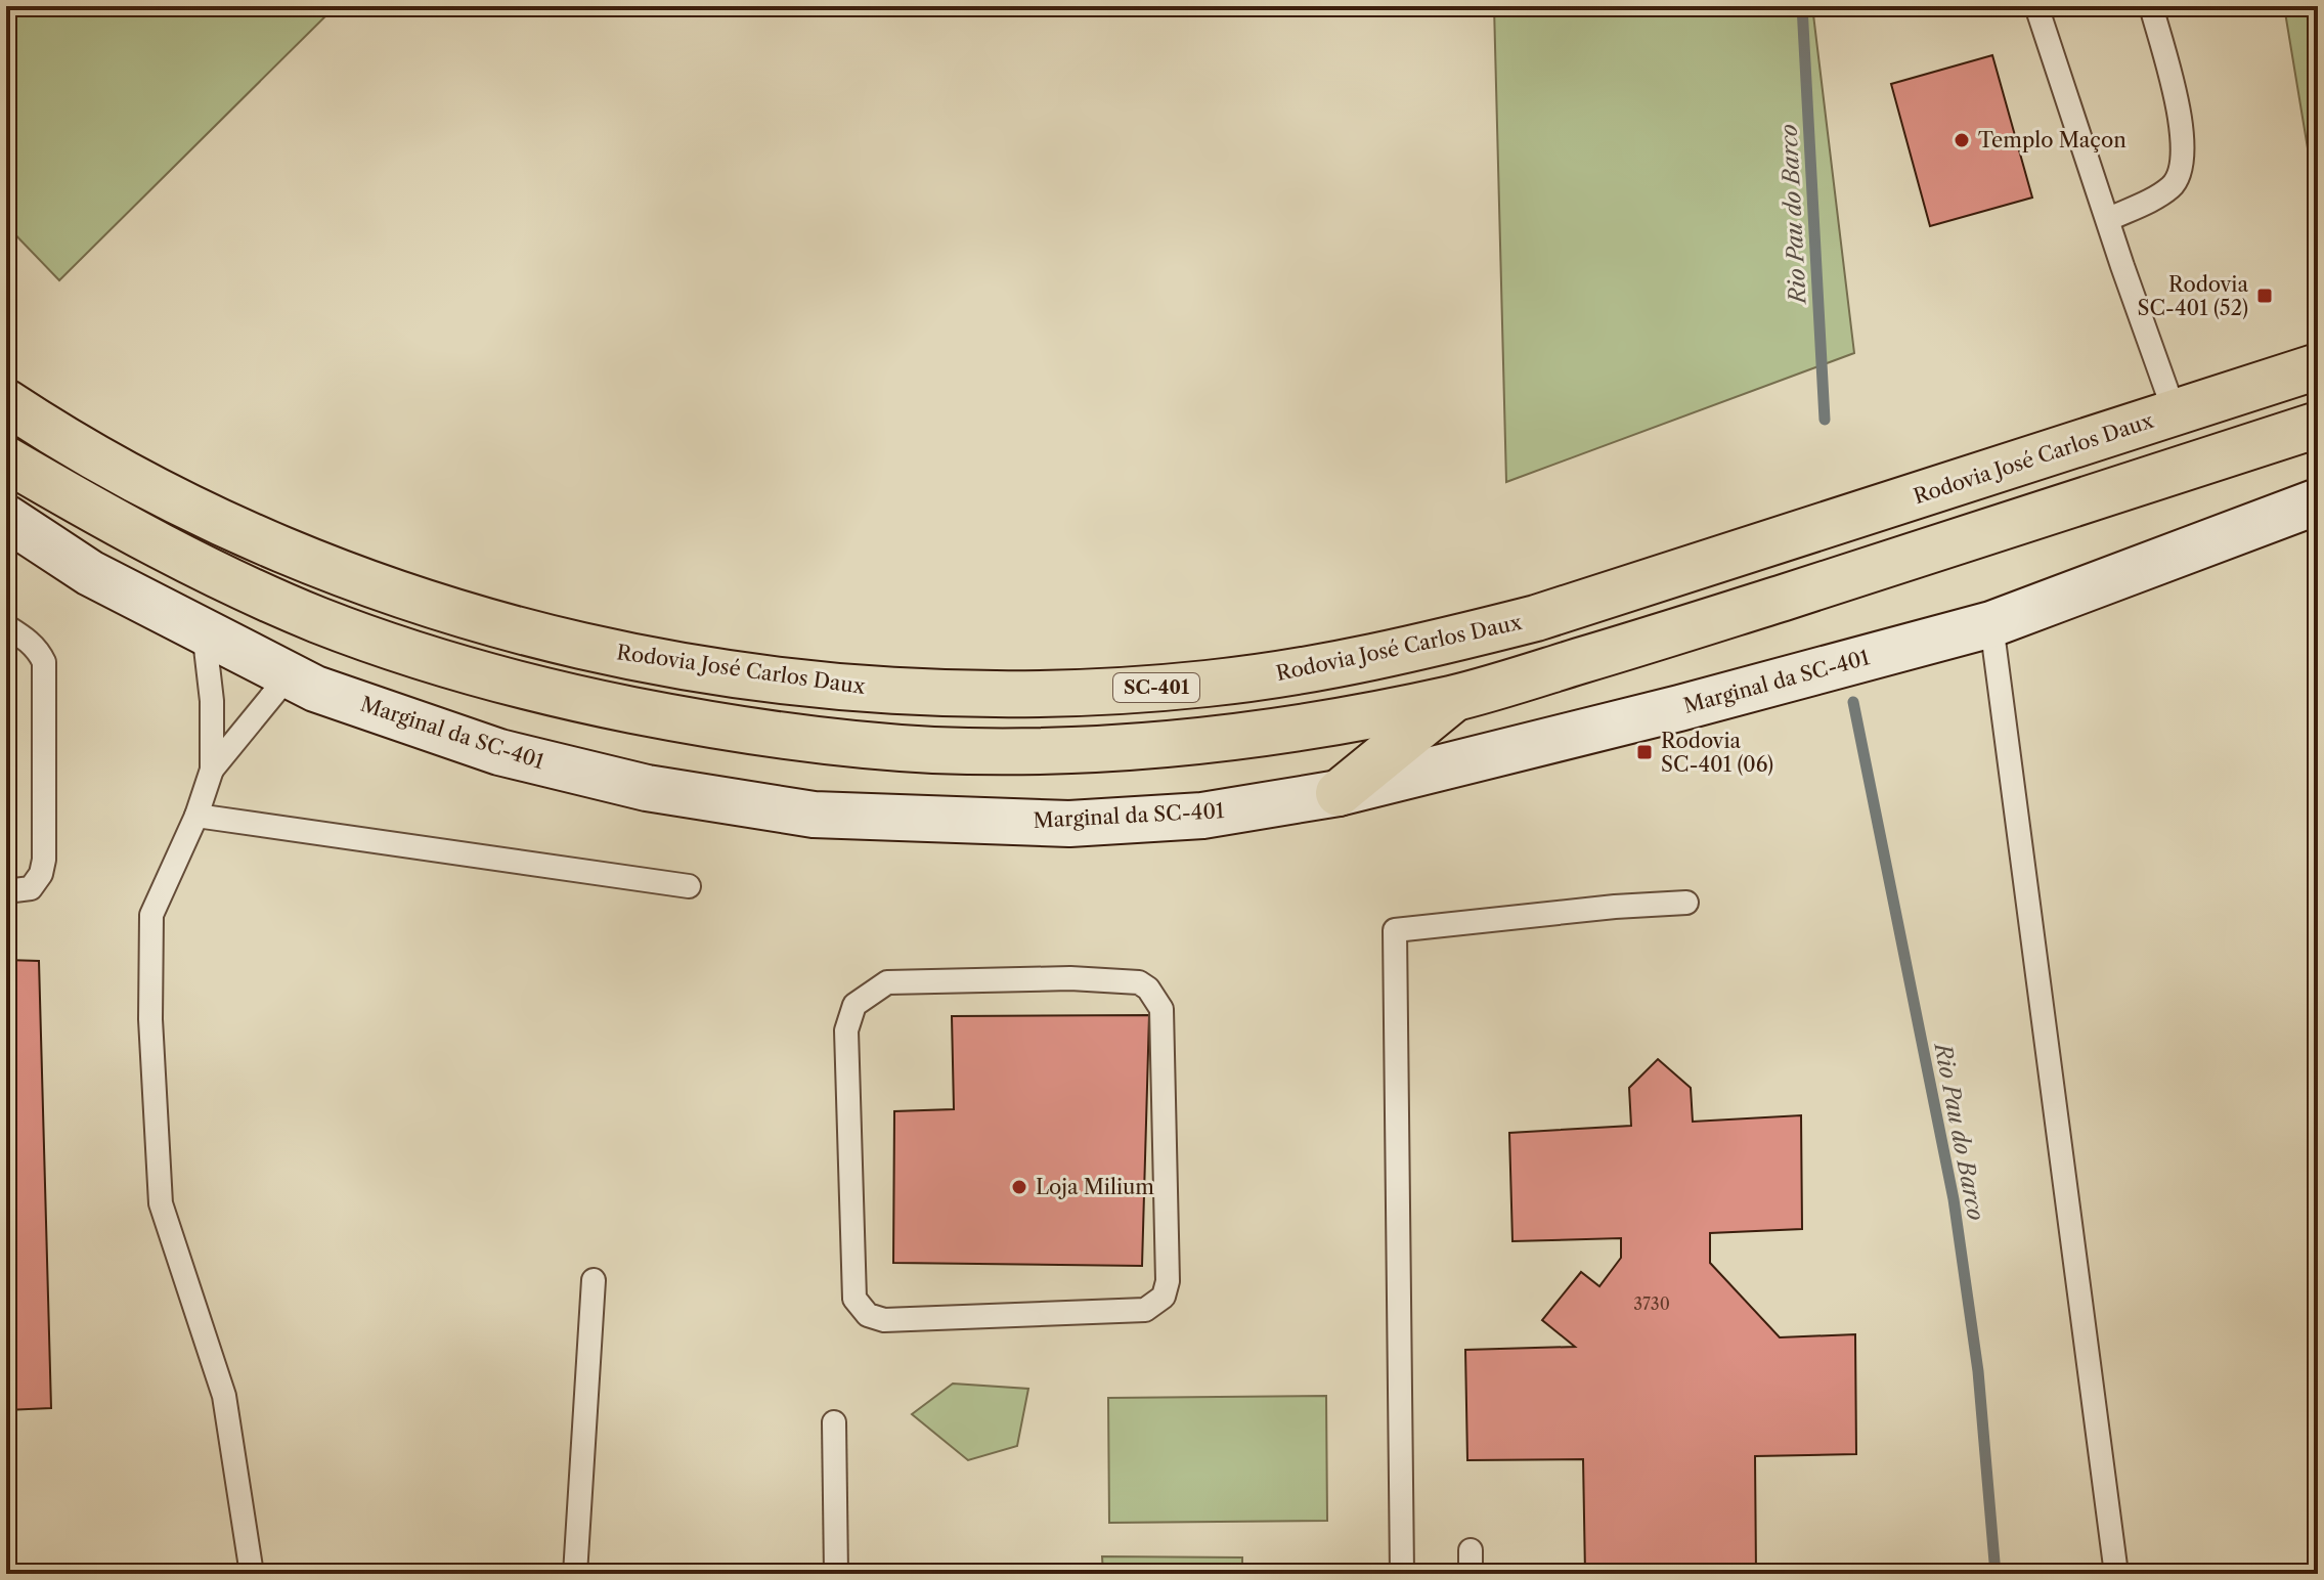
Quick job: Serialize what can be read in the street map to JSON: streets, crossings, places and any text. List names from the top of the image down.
{
  "streets": {
    "highway": ["Rodovia José Carlos Daux", "SC-401"],
    "main road": ["Marginal da SC-401"]
  },
  "water": ["Rio Pau do Barco"],
  "places": {
    "other": ["Templo Maçon", "Loja Milium"],
    "transit": ["Rodovia SC-401 (52)", "Rodovia SC-401 (06)"]
  },
  "house_numbers": ["3730"]
}
